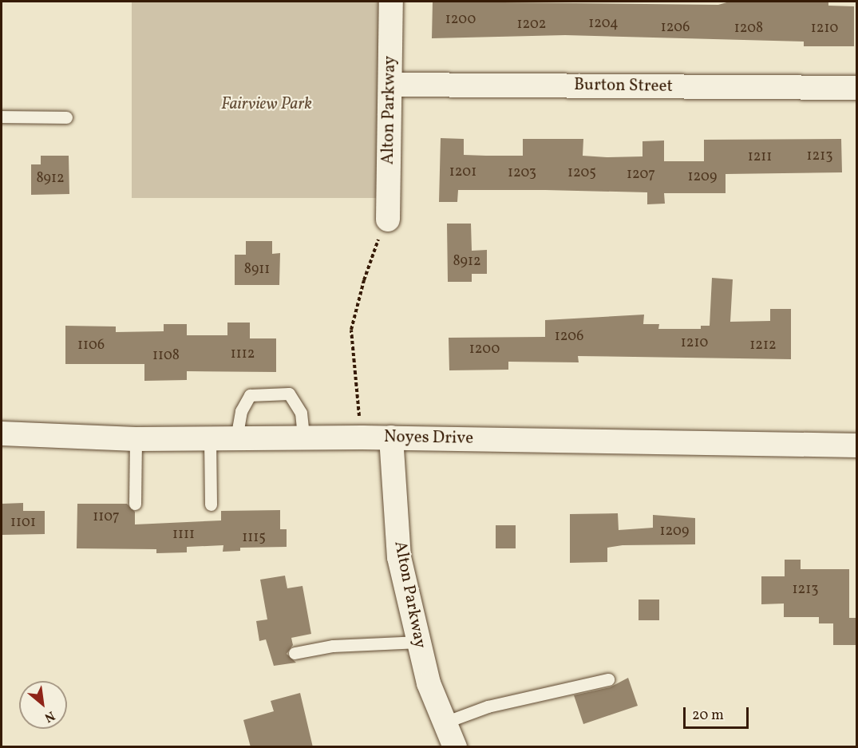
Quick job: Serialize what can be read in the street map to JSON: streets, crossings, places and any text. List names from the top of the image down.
{
  "streets": {
    "street": ["Burton Street", "Alton Parkway", "Noyes Drive"]
  },
  "crossings": [
    ["Burton Street", "Alton Parkway"],
    ["Alton Parkway", "Noyes Drive"]
  ],
  "parks": ["Fairview Park"],
  "house_numbers": [
    "1200",
    "1204",
    "1202",
    "1206",
    "1208",
    "1210",
    "1213",
    "1211",
    "1201",
    "1203",
    "1205",
    "1207",
    "1209",
    "8912",
    "8912",
    "8911",
    "1206",
    "1210",
    "1106",
    "1212",
    "1200",
    "1112",
    "1108",
    "1107",
    "1101",
    "1209",
    "1111",
    "1115",
    "1213"
  ],
  "scale_bar": "20 m",
  "north": "bottom right"
}
